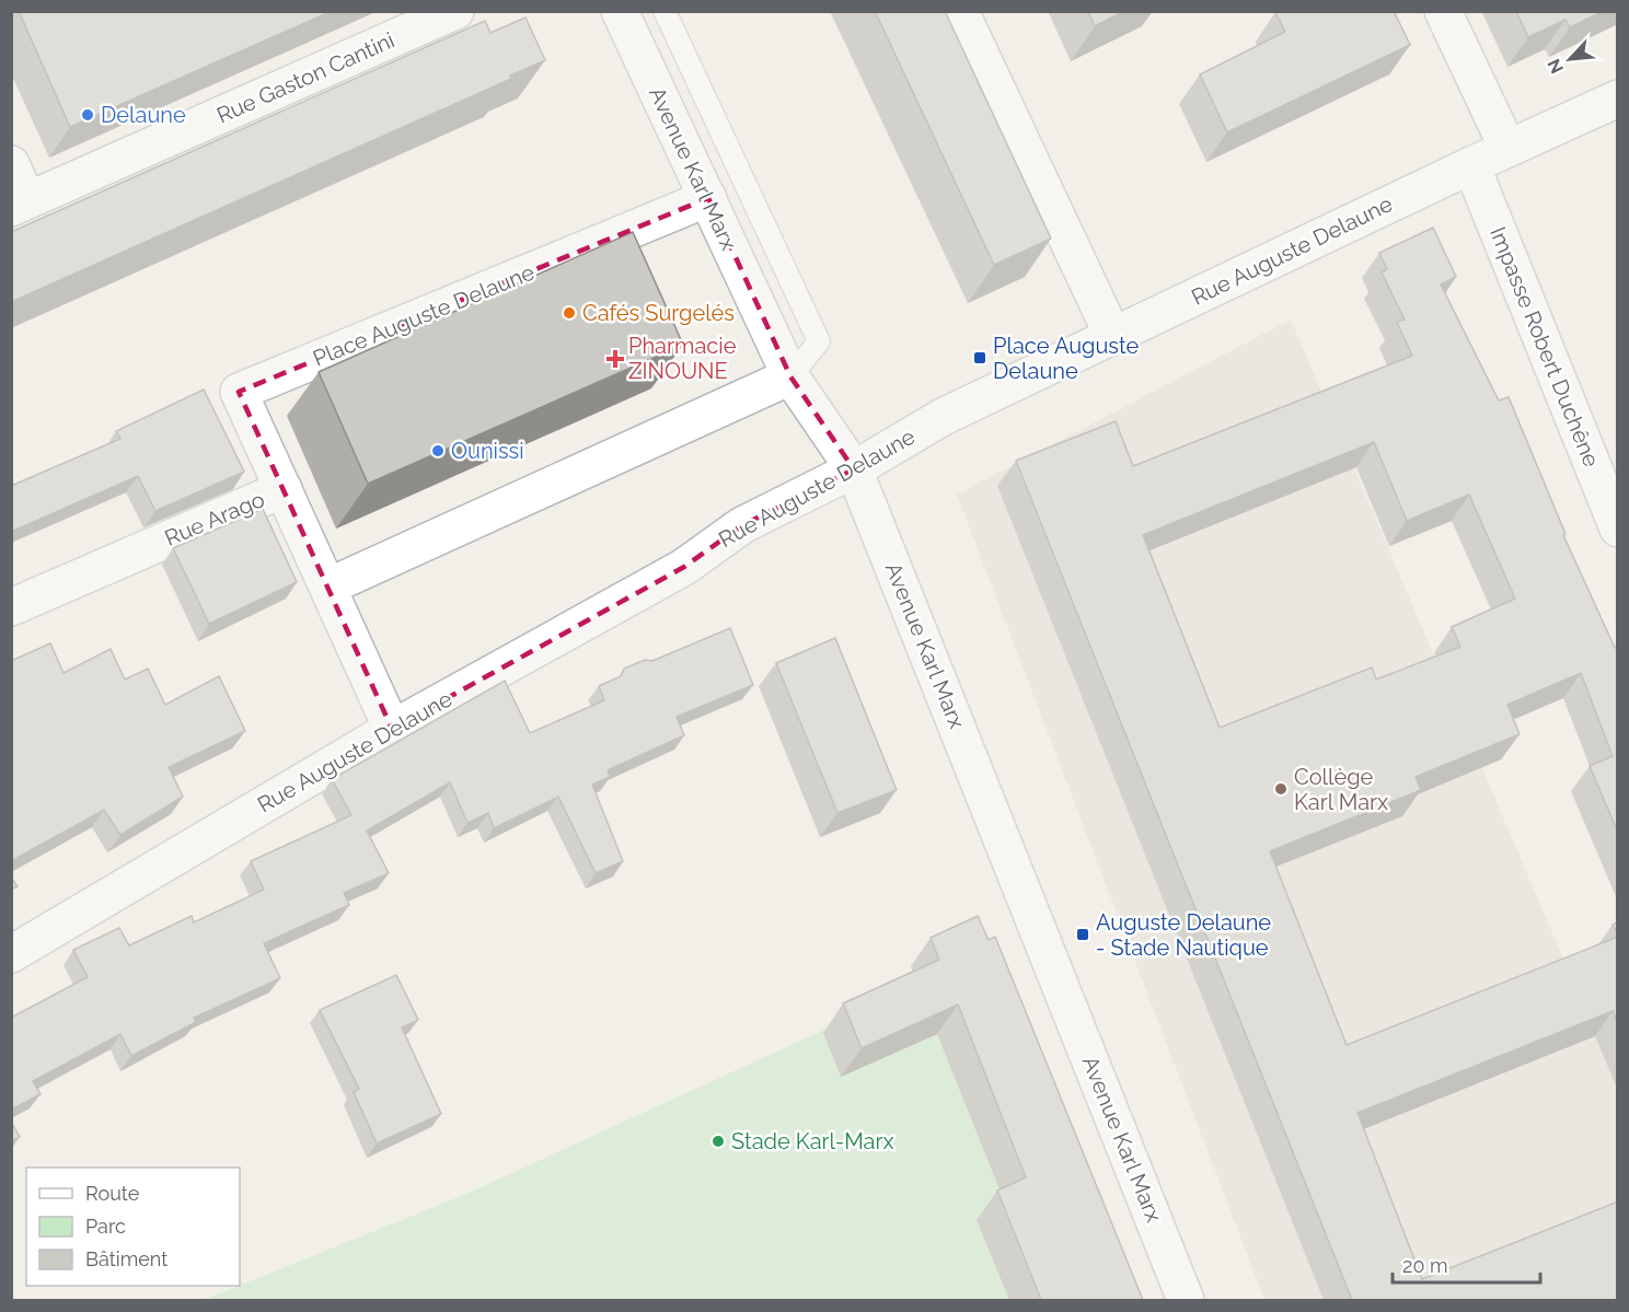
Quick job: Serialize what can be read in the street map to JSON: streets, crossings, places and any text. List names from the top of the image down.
{
  "streets": {
    "street": [
      "Rue Gaston Cantini",
      "Avenue Karl Marx",
      "Rue Auguste Delaune",
      "Place Auguste Delaune",
      "Impasse Robert Duchêne",
      "Rue Arago"
    ]
  },
  "crossings": [
    ["Avenue Karl Marx", "Rue Auguste Delaune"],
    ["Avenue Karl Marx", "Place Auguste Delaune"],
    ["Rue Auguste Delaune", "Impasse Robert Duchêne"],
    ["Rue Auguste Delaune", "Rue Arago"],
    ["Place Auguste Delaune", "Rue Arago"]
  ],
  "places": {
    "other": [
      "Delaune",
      "Cafés Surgelés",
      "Ounissi",
      "Collège Karl Marx",
      "Stade Karl-Marx"
    ],
    "transit": ["Place Auguste Delaune", "Auguste Delaune - Stade Nautique"],
    "health": ["Pharmacie ZINOUNE"]
  },
  "legend": ["Route", "Parc", "Bâtiment"],
  "scale_bar": "20 m",
  "north": "bottom left"
}
